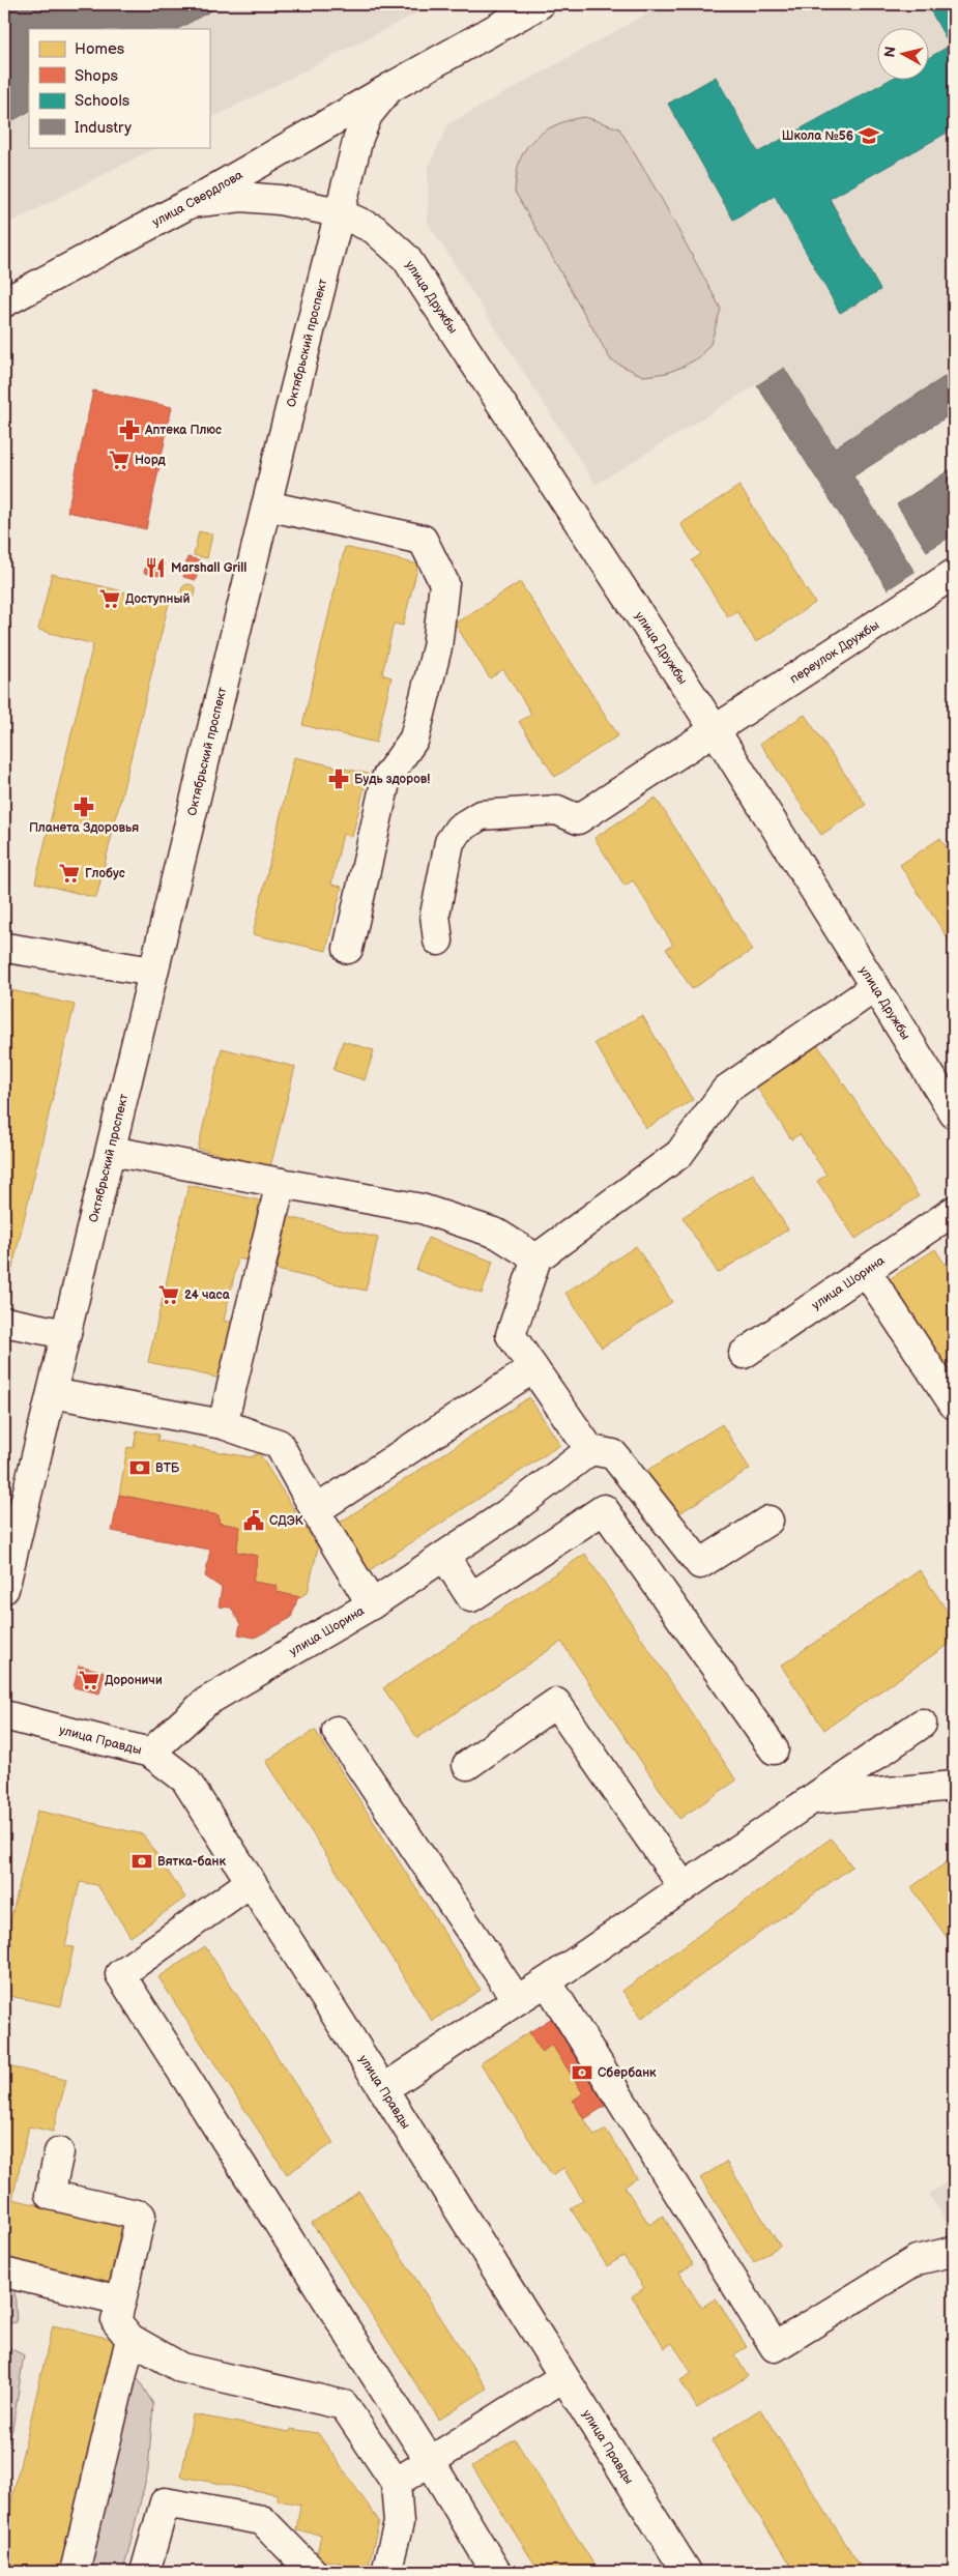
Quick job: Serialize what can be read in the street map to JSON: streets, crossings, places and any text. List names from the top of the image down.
{
  "streets": {
    "street": [
      "улица Свердлова",
      "улица Дружбы",
      "Октябрьский проспект",
      "переулок Дружбы",
      "улица Шорина",
      "улица Правды"
    ]
  },
  "crossings": [
    ["улица Свердлова", "улица Дружбы"],
    ["улица Свердлова", "Октябрьский проспект"],
    ["улица Дружбы", "Октябрьский проспект"],
    ["улица Дружбы", "переулок Дружбы"],
    ["улица Шорина", "улица Правды"]
  ],
  "places": {
    "school or university": ["Школа №56"],
    "pharmacy": ["Аптека Плюс", "Будь здоров!", "Планета Здоровья"],
    "supermarket": [
      "Норд",
      "Доступный",
      "Глобус",
      "24 часа",
      "Дороничи"
    ],
    "restaurant": ["Marshall Grill"],
    "bank": ["ВТБ", "Вятка-банк", "Сбербанк"],
    "public building": ["СДЭК"]
  },
  "legend": [
    "Homes",
    "Shops",
    "Schools",
    "Industry"
  ],
  "north": "left"
}
